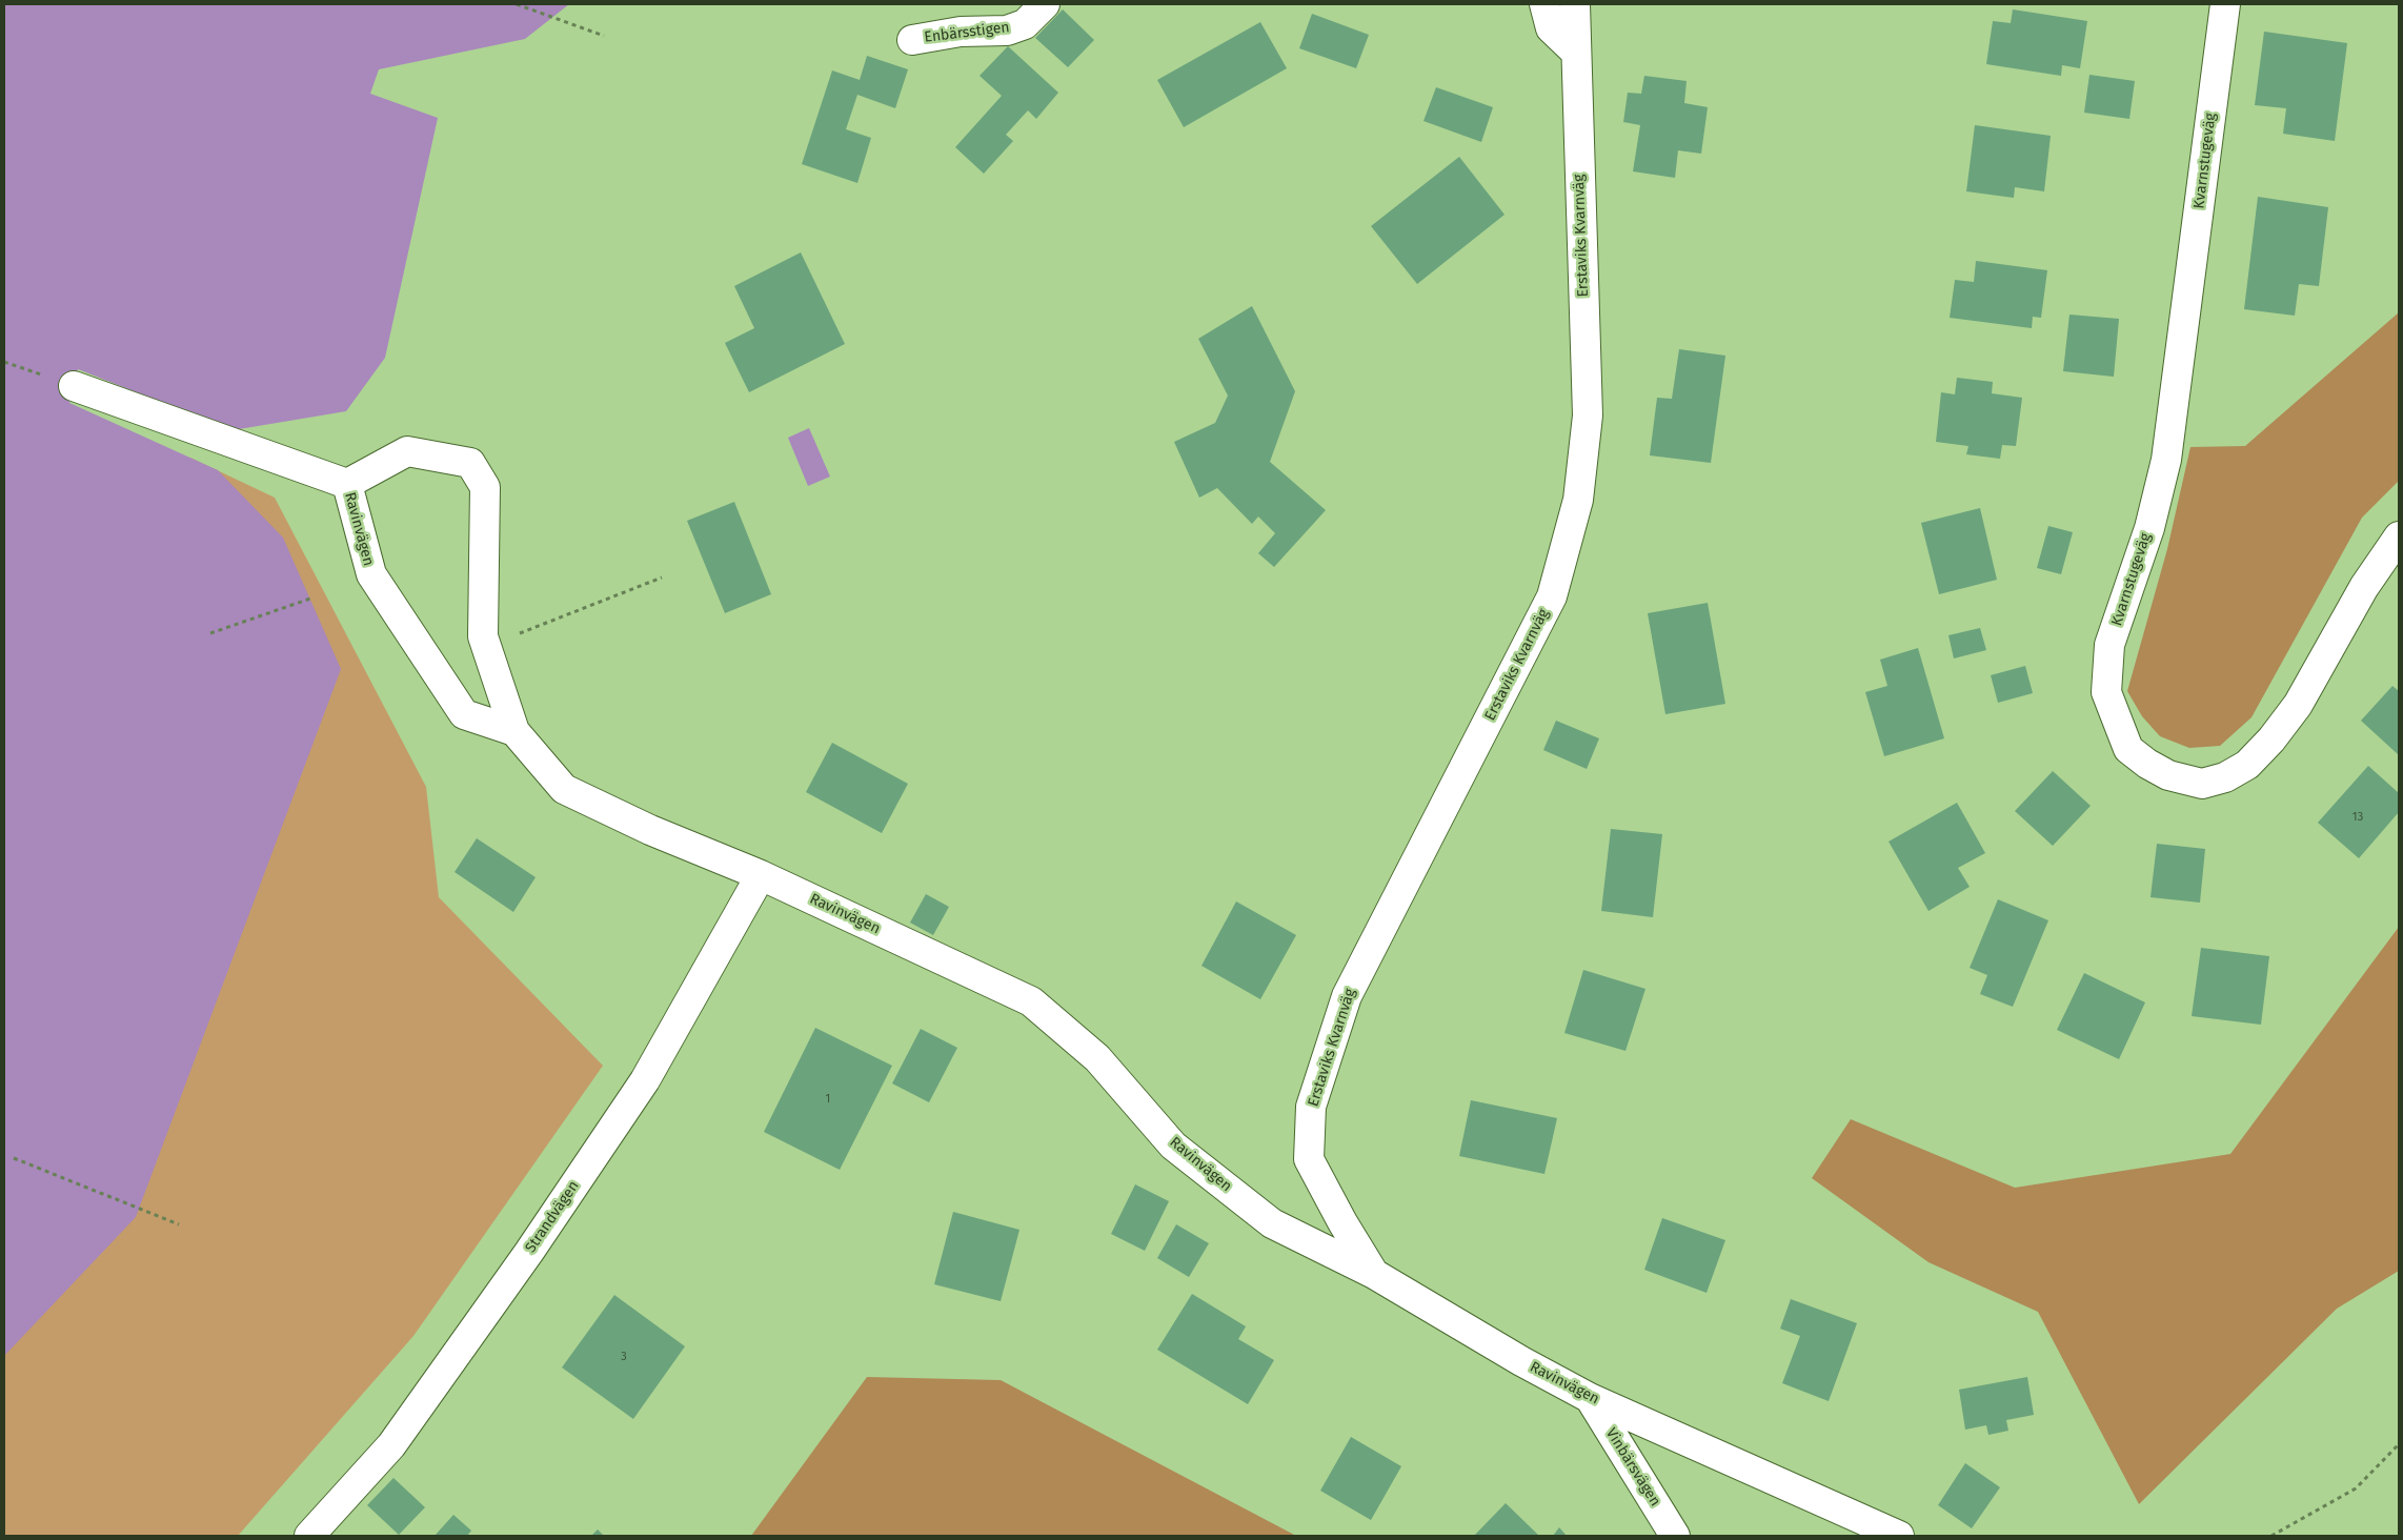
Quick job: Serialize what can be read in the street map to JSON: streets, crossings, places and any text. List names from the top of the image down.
{
  "streets": {
    "street": [
      "Enbärsstigen",
      "Kvarnstugeväg",
      "Erstaviks Kvarnväg",
      "Ravinvägen",
      "Strandvägen",
      "Vinbärsvägen"
    ]
  },
  "crossings": [
    ["Erstaviks Kvarnväg", "Ravinvägen"],
    ["Ravinvägen", "Strandvägen"],
    ["Ravinvägen", "Vinbärsvägen"]
  ],
  "house_numbers": ["13", "1", "3"]
}
